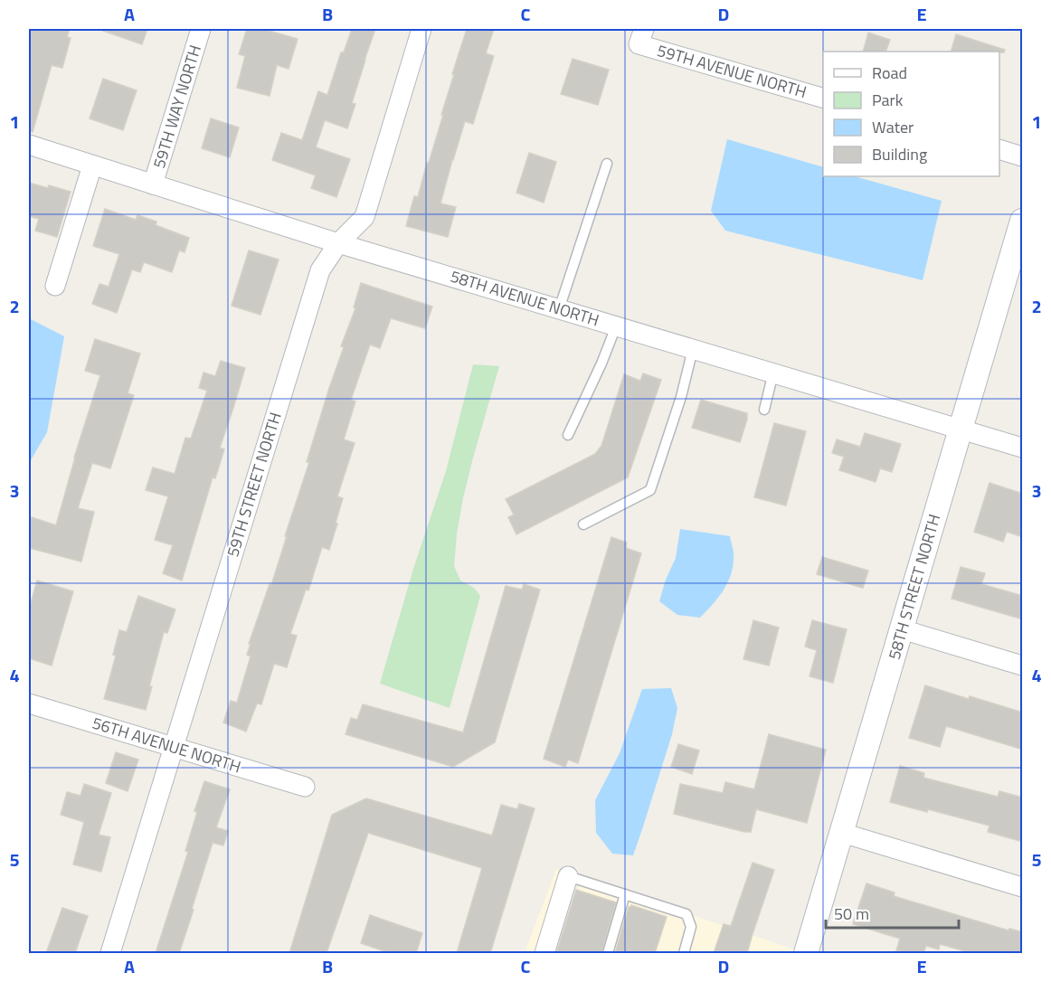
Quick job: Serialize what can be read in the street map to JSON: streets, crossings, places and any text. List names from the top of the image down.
{
  "streets": {
    "street": [
      "59TH AVENUE NORTH",
      "59TH WAY NORTH",
      "58TH AVENUE NORTH",
      "59TH STREET NORTH",
      "58TH STREET NORTH",
      "56TH AVENUE NORTH"
    ]
  },
  "crossings": [
    ["59TH WAY NORTH", "58TH AVENUE NORTH"],
    ["58TH AVENUE NORTH", "59TH STREET NORTH"],
    ["58TH AVENUE NORTH", "58TH STREET NORTH"],
    ["59TH STREET NORTH", "56TH AVENUE NORTH"]
  ],
  "legend": [
    "Road",
    "Park",
    "Water",
    "Building"
  ],
  "scale_bar": "50 m",
  "grid": {
    "columns": [
      "A",
      "B",
      "C",
      "D",
      "E"
    ],
    "rows": [
      "1",
      "2",
      "3",
      "4",
      "5"
    ]
  }
}
